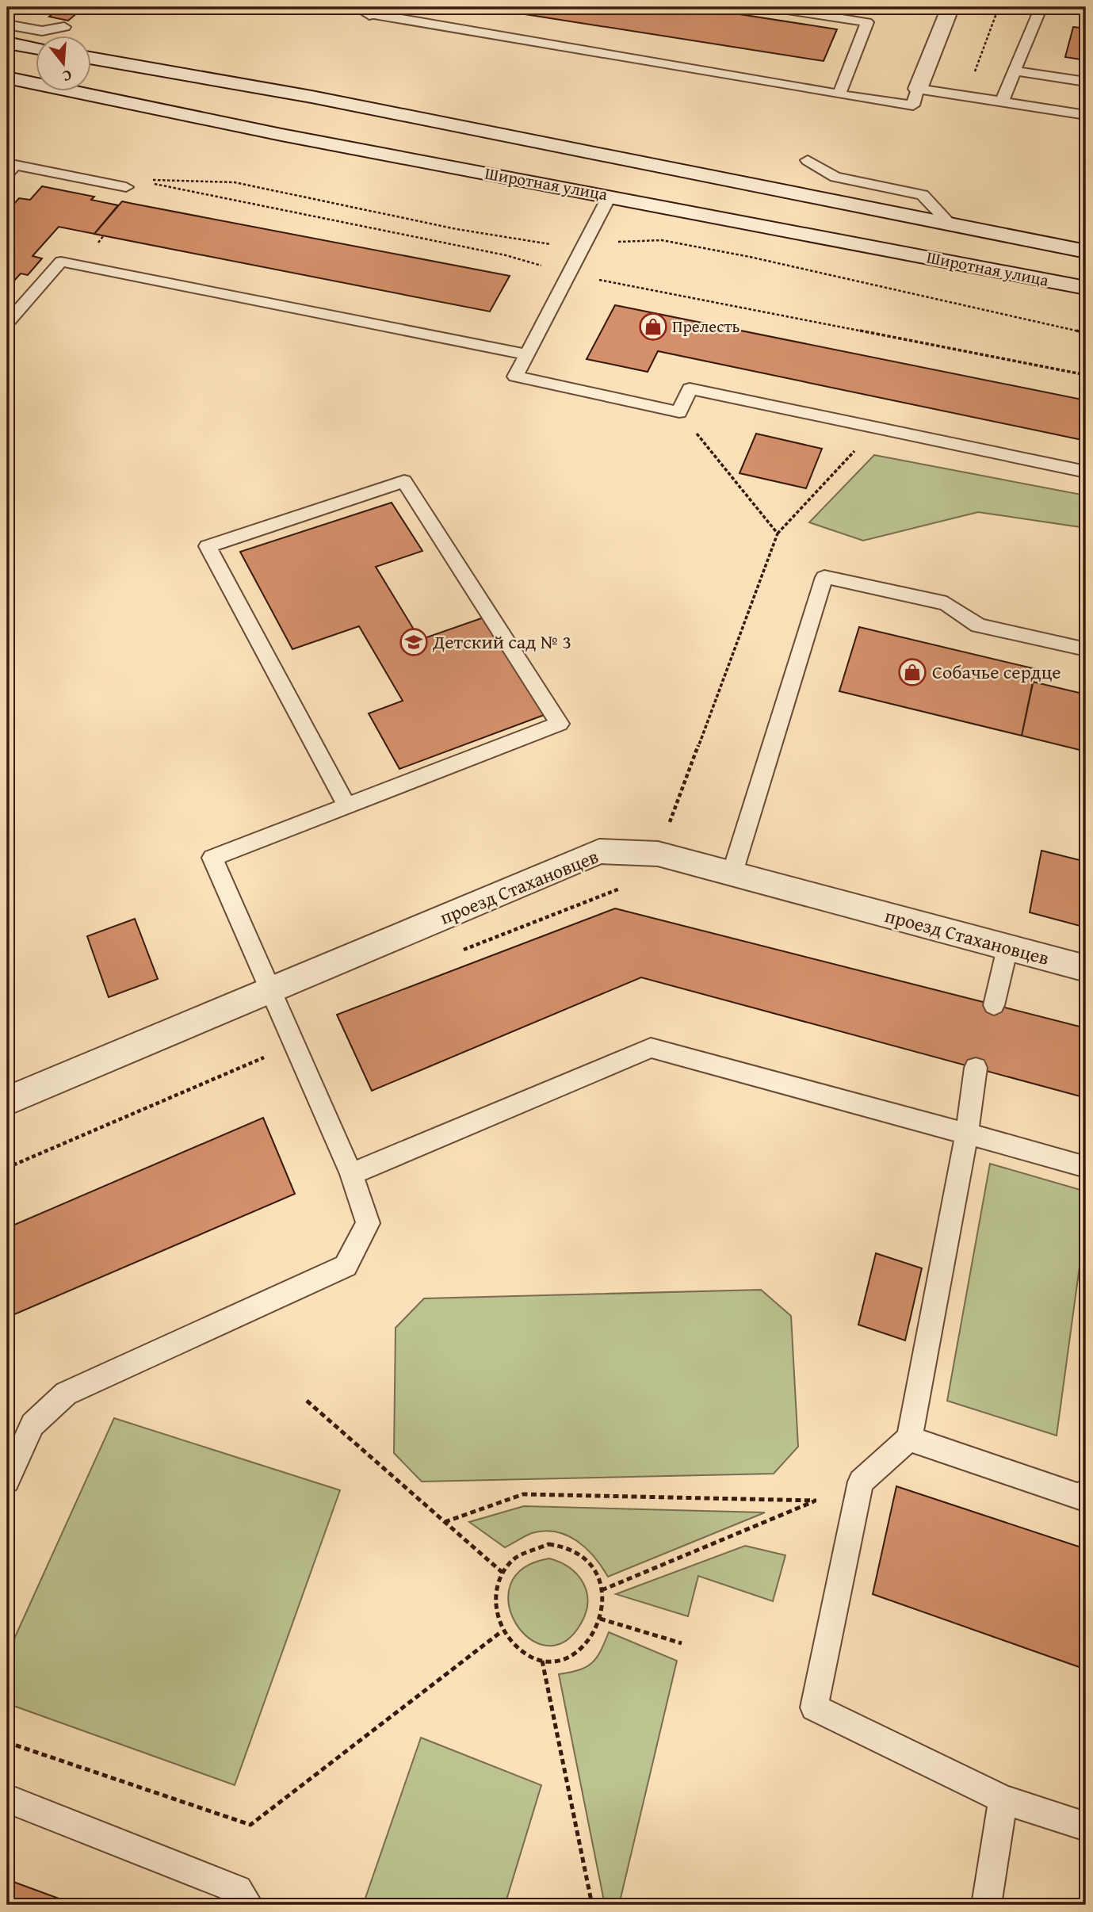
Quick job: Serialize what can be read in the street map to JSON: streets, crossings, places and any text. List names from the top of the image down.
{
  "streets": {
    "main road": ["Широтная улица", "проезд Стахановцев"]
  },
  "places": {
    "shop": ["Прелесть", "Собачье сердце"],
    "school or university": ["Детский сад № 3"]
  },
  "north": "bottom"
}
